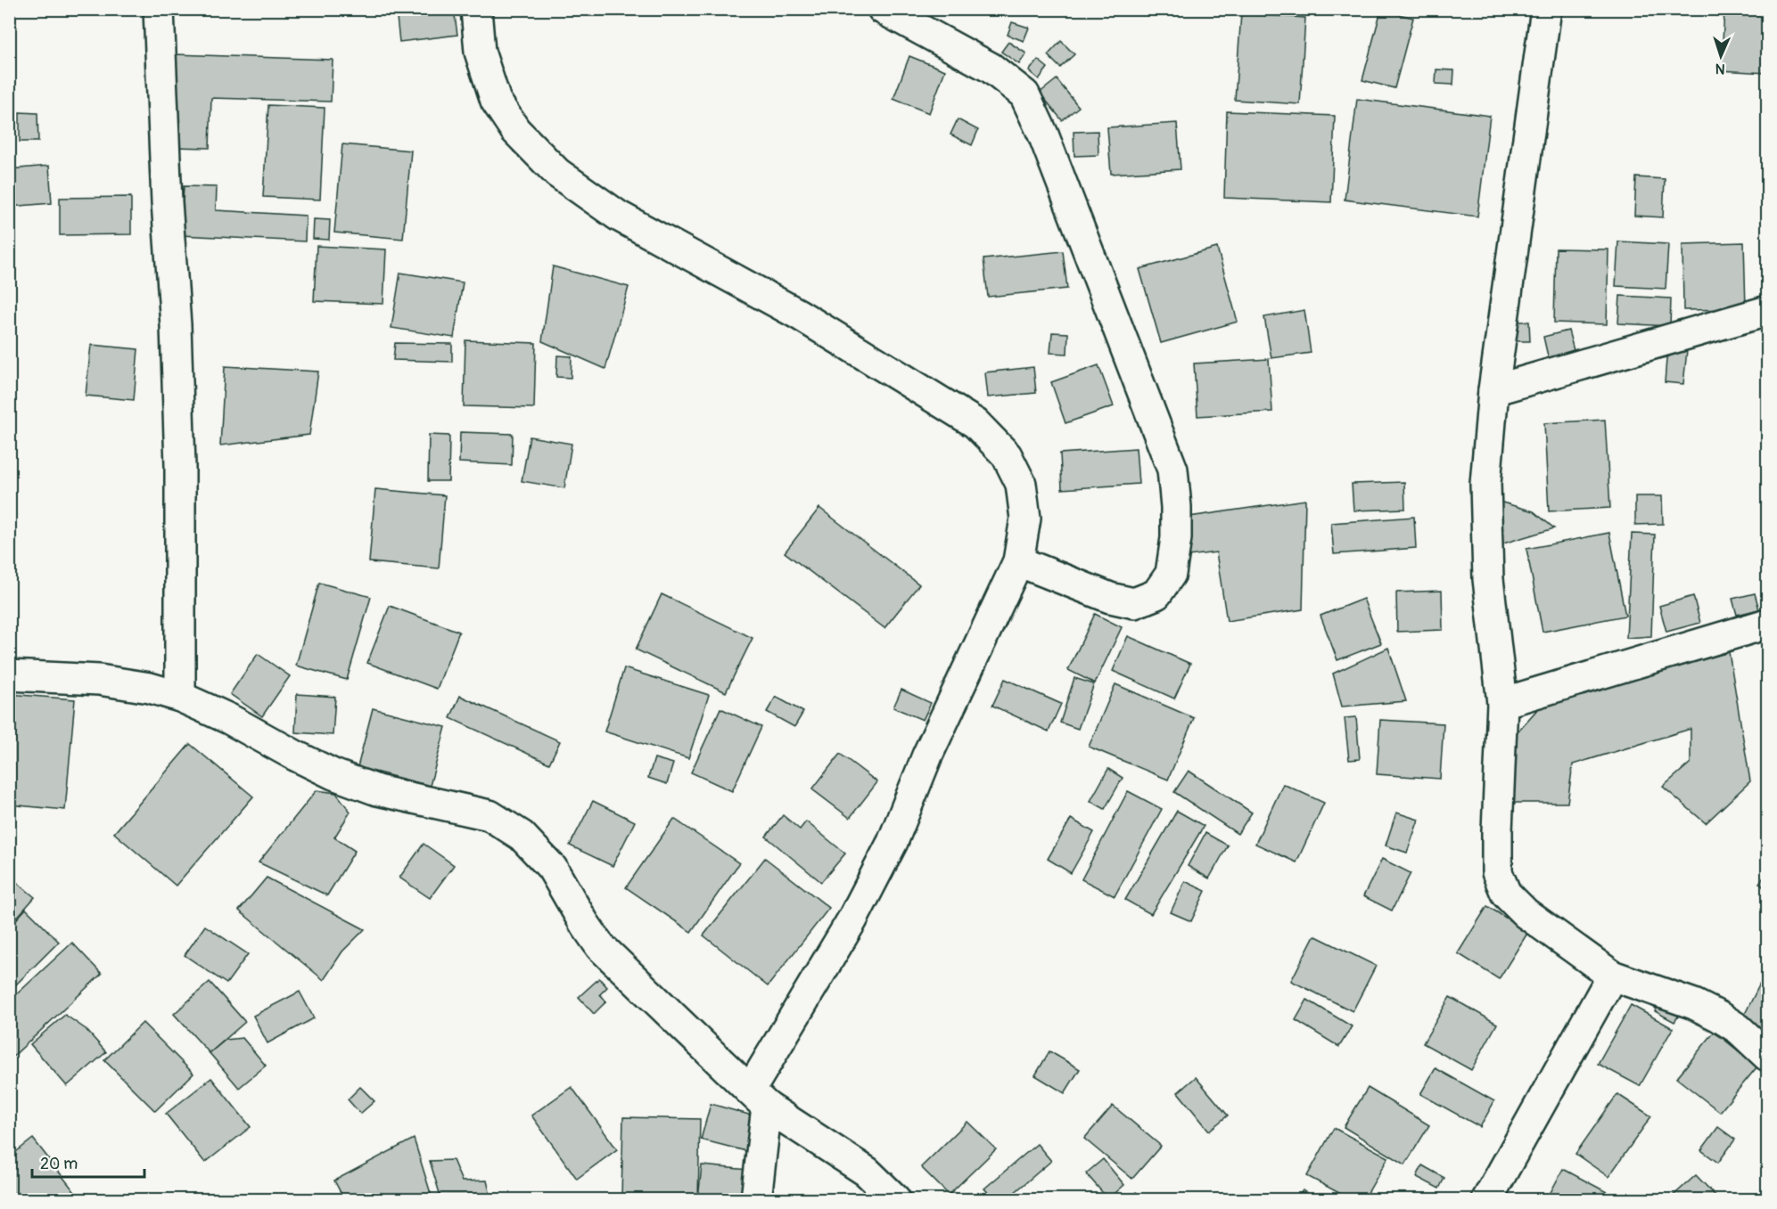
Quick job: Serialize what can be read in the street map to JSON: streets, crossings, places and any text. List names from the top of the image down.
{
  "scale_bar": "20 m",
  "north": "bottom"
}
